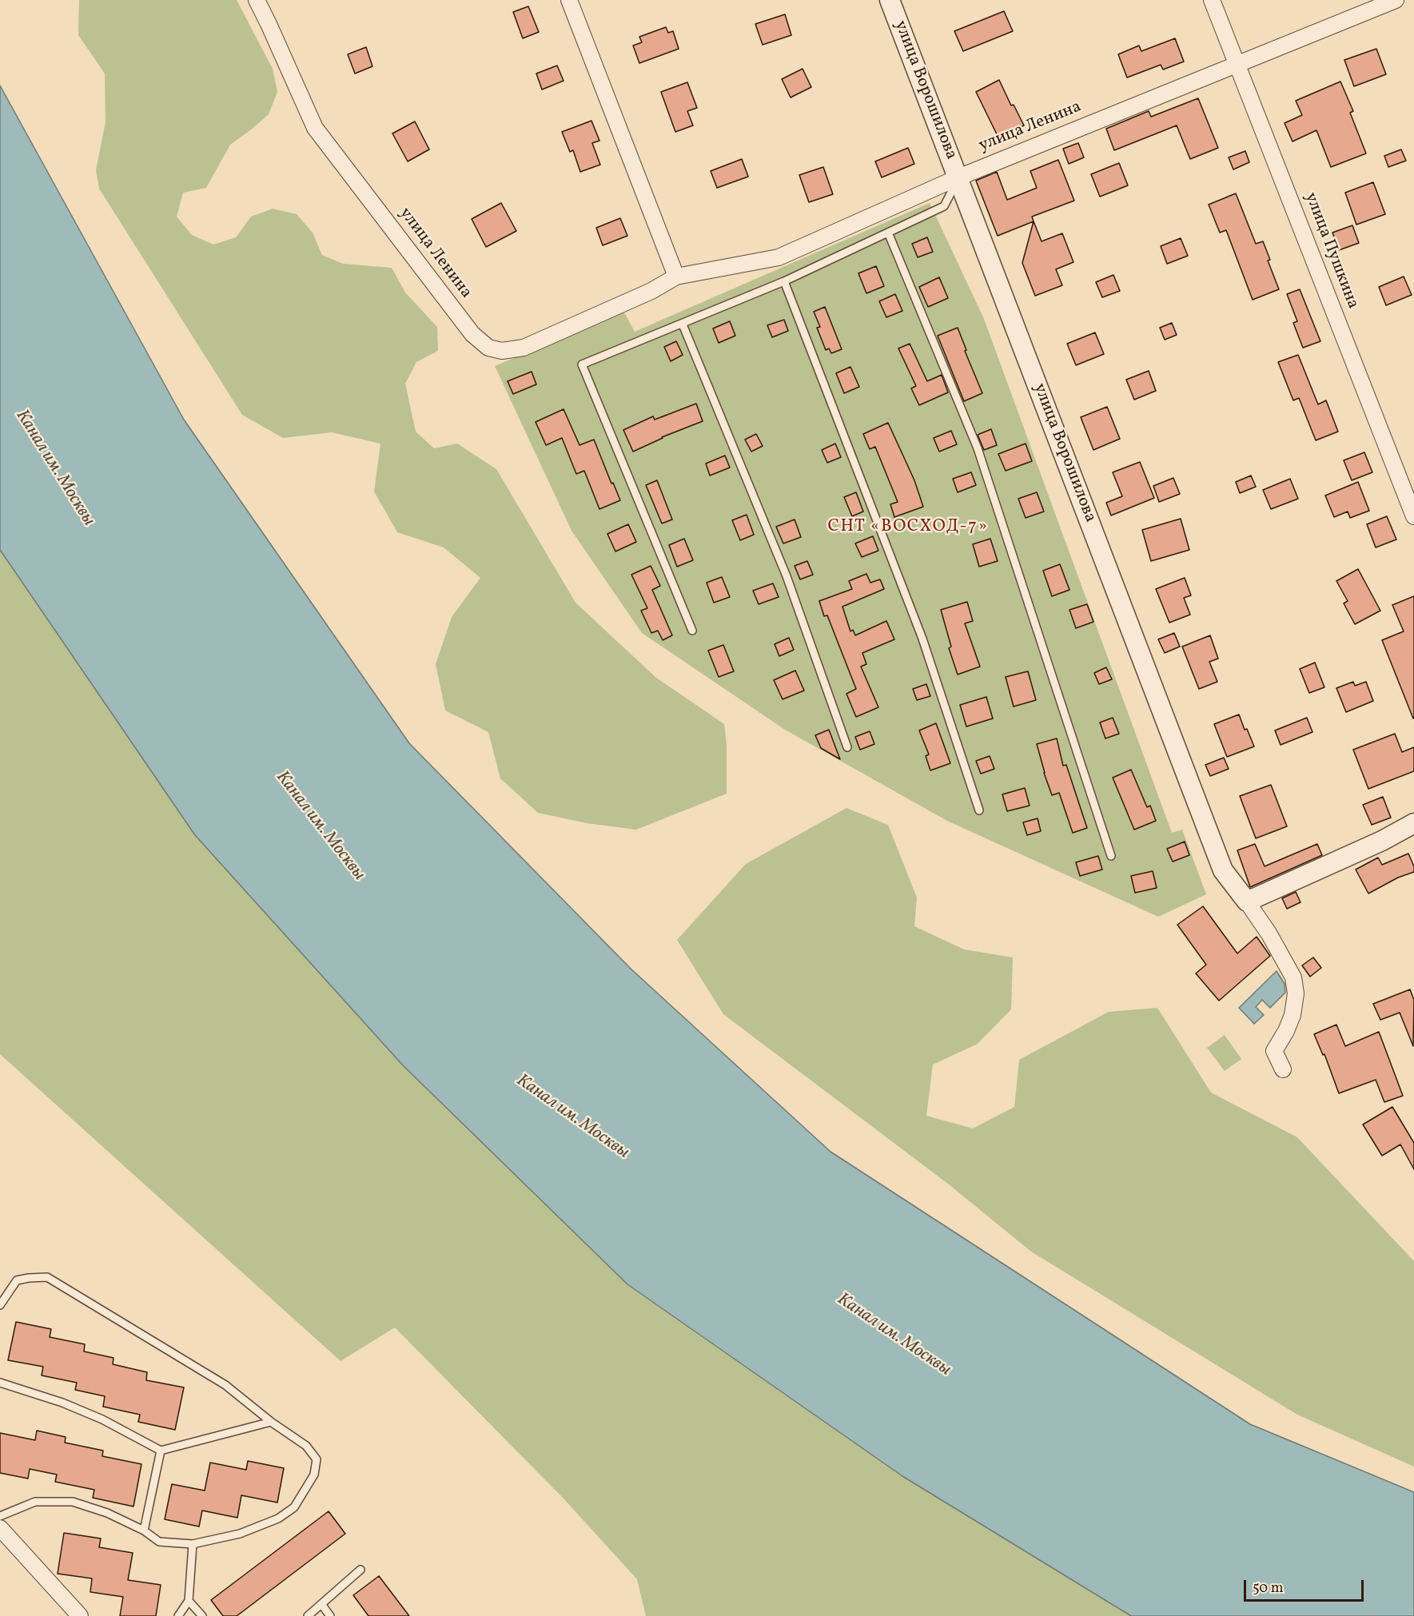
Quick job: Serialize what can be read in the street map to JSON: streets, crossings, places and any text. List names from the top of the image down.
{
  "streets": {
    "street": ["улица Ворошилова", "улица Ленина", "улица Пушкина"]
  },
  "crossings": [
    ["улица Ворошилова", "улица Ленина"],
    ["улица Ленина", "улица Пушкина"]
  ],
  "districts": ["СНТ «ВОСХОД-7»"],
  "water": ["Канал им. Москвы"],
  "scale_bar": "50 m"
}
